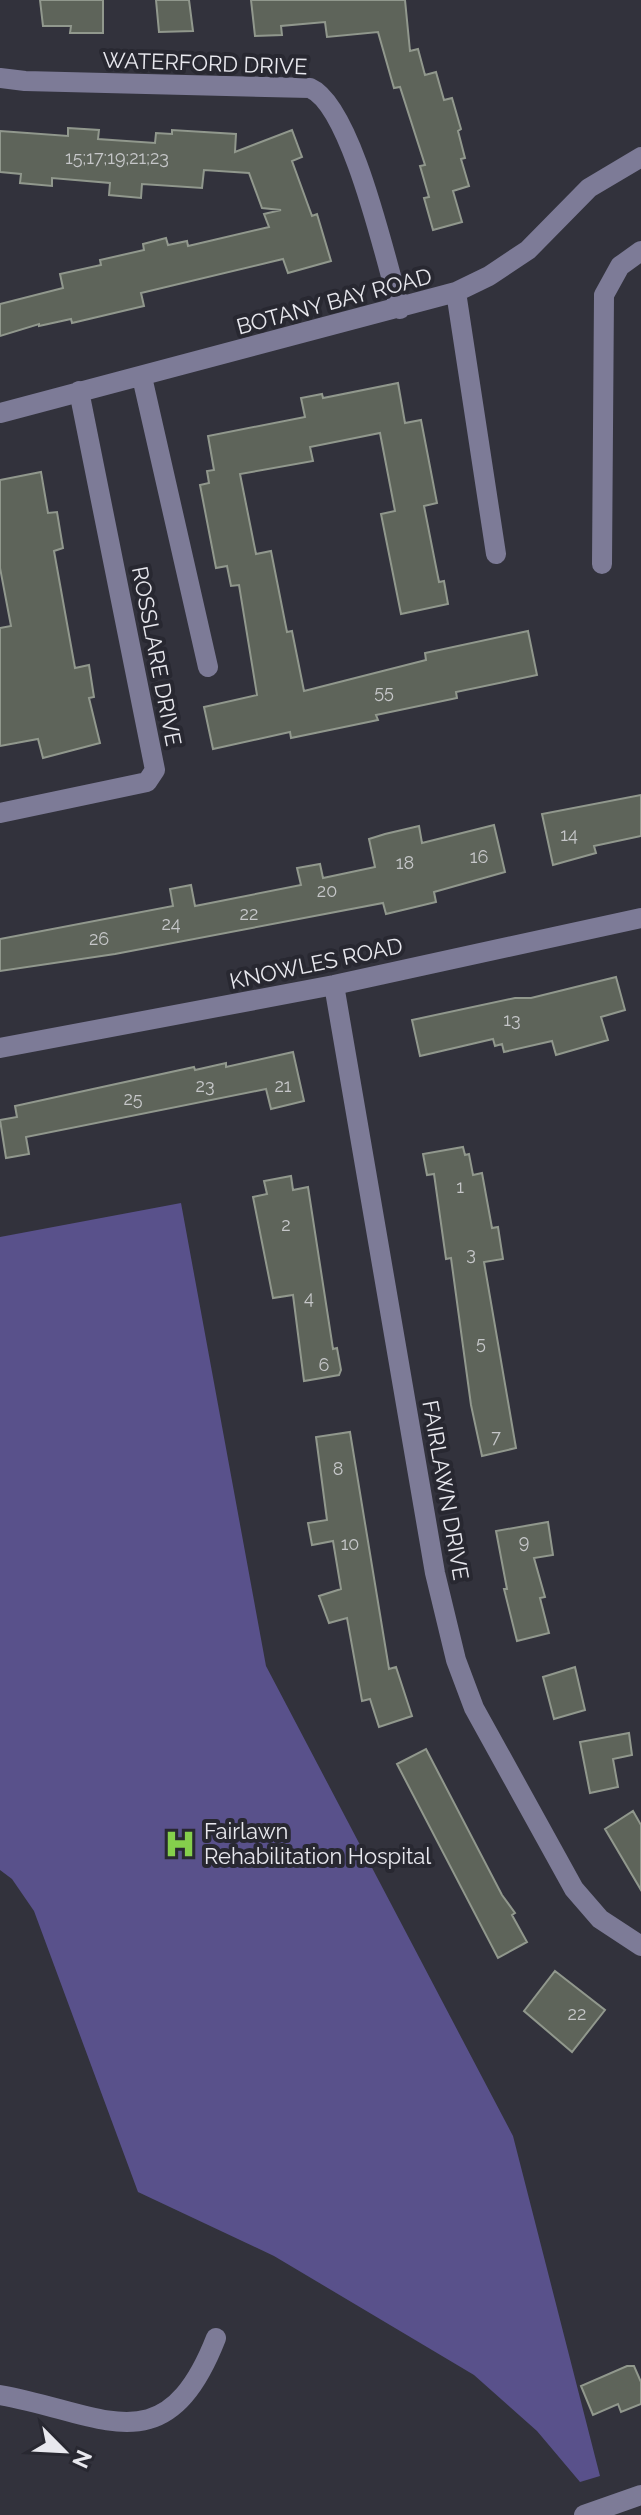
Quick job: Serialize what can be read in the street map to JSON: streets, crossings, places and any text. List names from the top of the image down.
{
  "streets": {
    "street": [
      "WATERFORD DRIVE",
      "BOTANY BAY ROAD",
      "ROSSLARE DRIVE",
      "KNOWLES ROAD",
      "FAIRLAWN DRIVE"
    ]
  },
  "crossings": [
    ["WATERFORD DRIVE", "BOTANY BAY ROAD"],
    ["BOTANY BAY ROAD", "ROSSLARE DRIVE"],
    ["KNOWLES ROAD", "FAIRLAWN DRIVE"]
  ],
  "places": {
    "hospital": ["Fairlawn Rehabilitation Hospital"]
  },
  "house_numbers": [
    "15;17;19;21;23",
    "55",
    "14",
    "16",
    "18",
    "20",
    "22",
    "24",
    "26",
    "13",
    "23",
    "21",
    "25",
    "1",
    "2",
    "3",
    "4",
    "5",
    "6",
    "7",
    "8",
    "9",
    "10",
    "22"
  ],
  "north": "bottom right"
}
